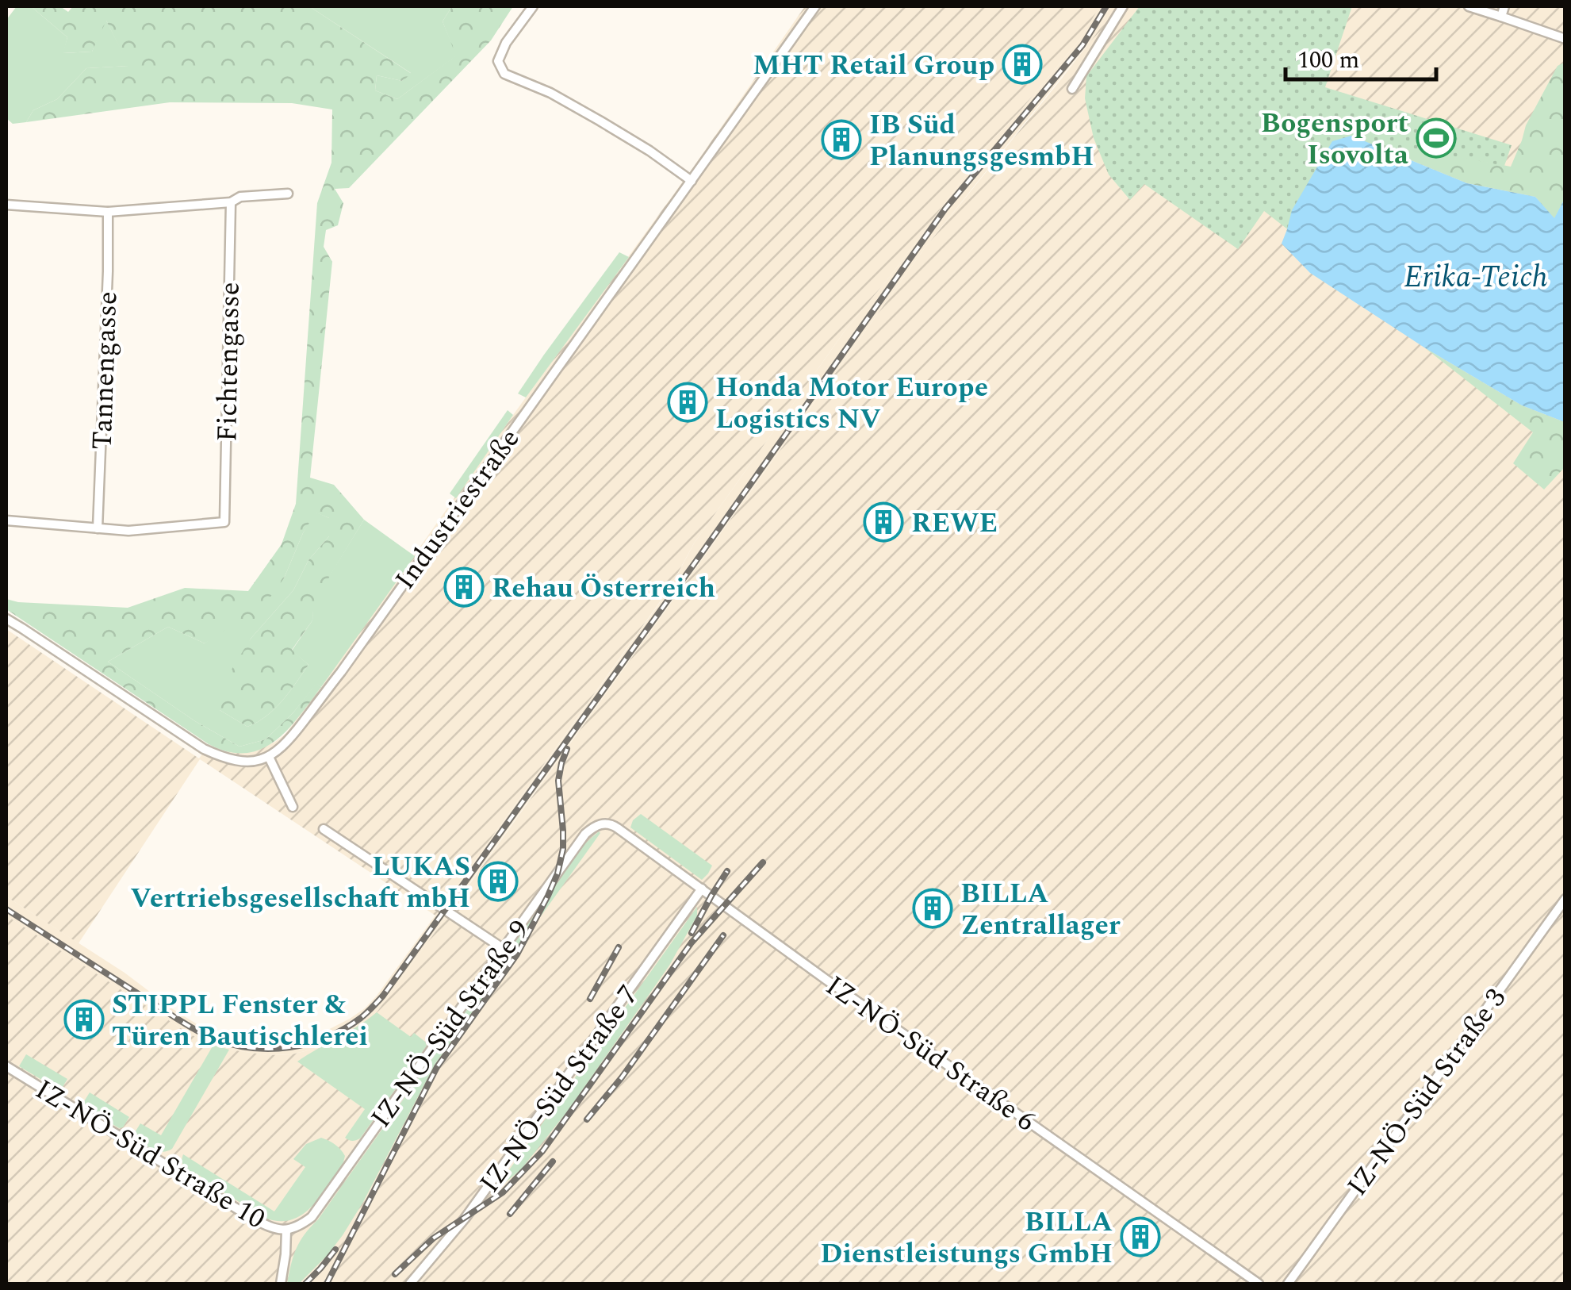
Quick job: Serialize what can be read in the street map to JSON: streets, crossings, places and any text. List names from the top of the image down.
{
  "streets": {
    "street": [
      "Fichtengasse",
      "Tannengasse",
      "Industriestraße",
      "IZ-NÖ-Süd Straße 9",
      "IZ-NÖ-Süd Straße 6",
      "IZ-NÖ-Süd Straße 7",
      "IZ-NÖ-Süd Straße 3",
      "IZ-NÖ-Süd Straße 10"
    ]
  },
  "crossings": [
    ["Fichtengasse", "Tannengasse"],
    ["IZ-NÖ-Süd Straße 9", "IZ-NÖ-Süd Straße 6"],
    ["IZ-NÖ-Süd Straße 9", "IZ-NÖ-Süd Straße 10"],
    ["IZ-NÖ-Süd Straße 6", "IZ-NÖ-Süd Straße 7"]
  ],
  "water": ["Erika-Teich"],
  "places": {
    "building": [
      "MHT Retail Group",
      "IB Süd PlanungsgesmbH",
      "Honda Motor Europe Logistics NV",
      "REWE",
      "Rehau Österreich",
      "LUKAS Vertriebsgesellschaft mbH",
      "BILLA Zentrallager",
      "STIPPL Fenster & Türen Bautischlerei",
      "BILLA Dienstleistungs GmbH"
    ],
    "sports": ["Bogensport Isovolta"]
  },
  "scale_bar": "100 m"
}
